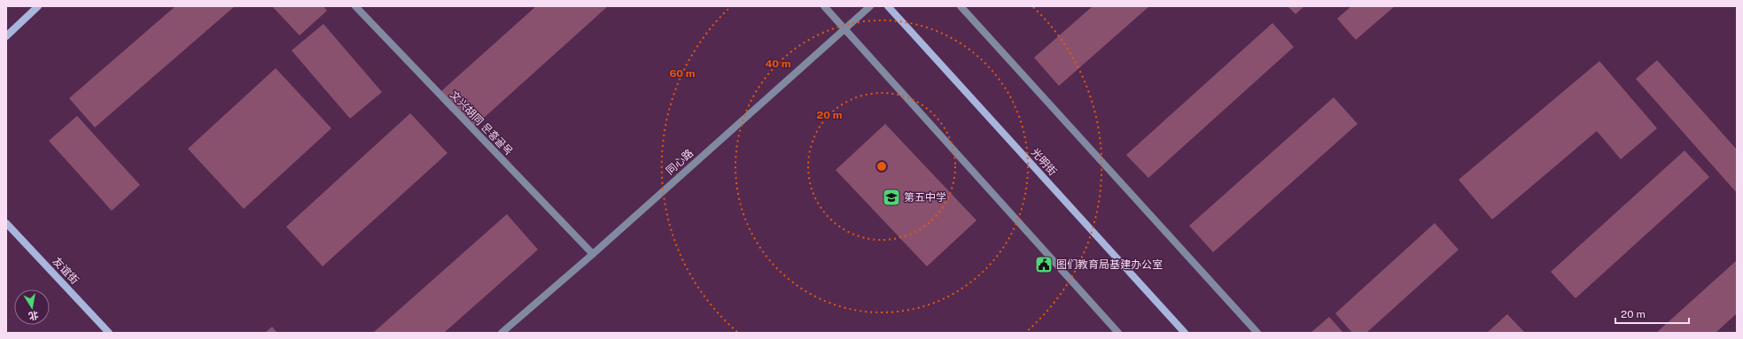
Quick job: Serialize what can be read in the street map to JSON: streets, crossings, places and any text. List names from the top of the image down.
{
  "streets": {
    "main road": ["光明街", "友谊街"],
    "street": ["文兴胡同 문흥골목", "同心路"]
  },
  "crossings": [
    ["文兴胡同 문흥골목", "同心路"]
  ],
  "places": {
    "school or university": ["第五中学"],
    "public building": ["图们教育局基建办公室"]
  },
  "scale_bar": "20 m",
  "north": "bottom",
  "rings": ["40 m", "60 m", "20 m"]
}
